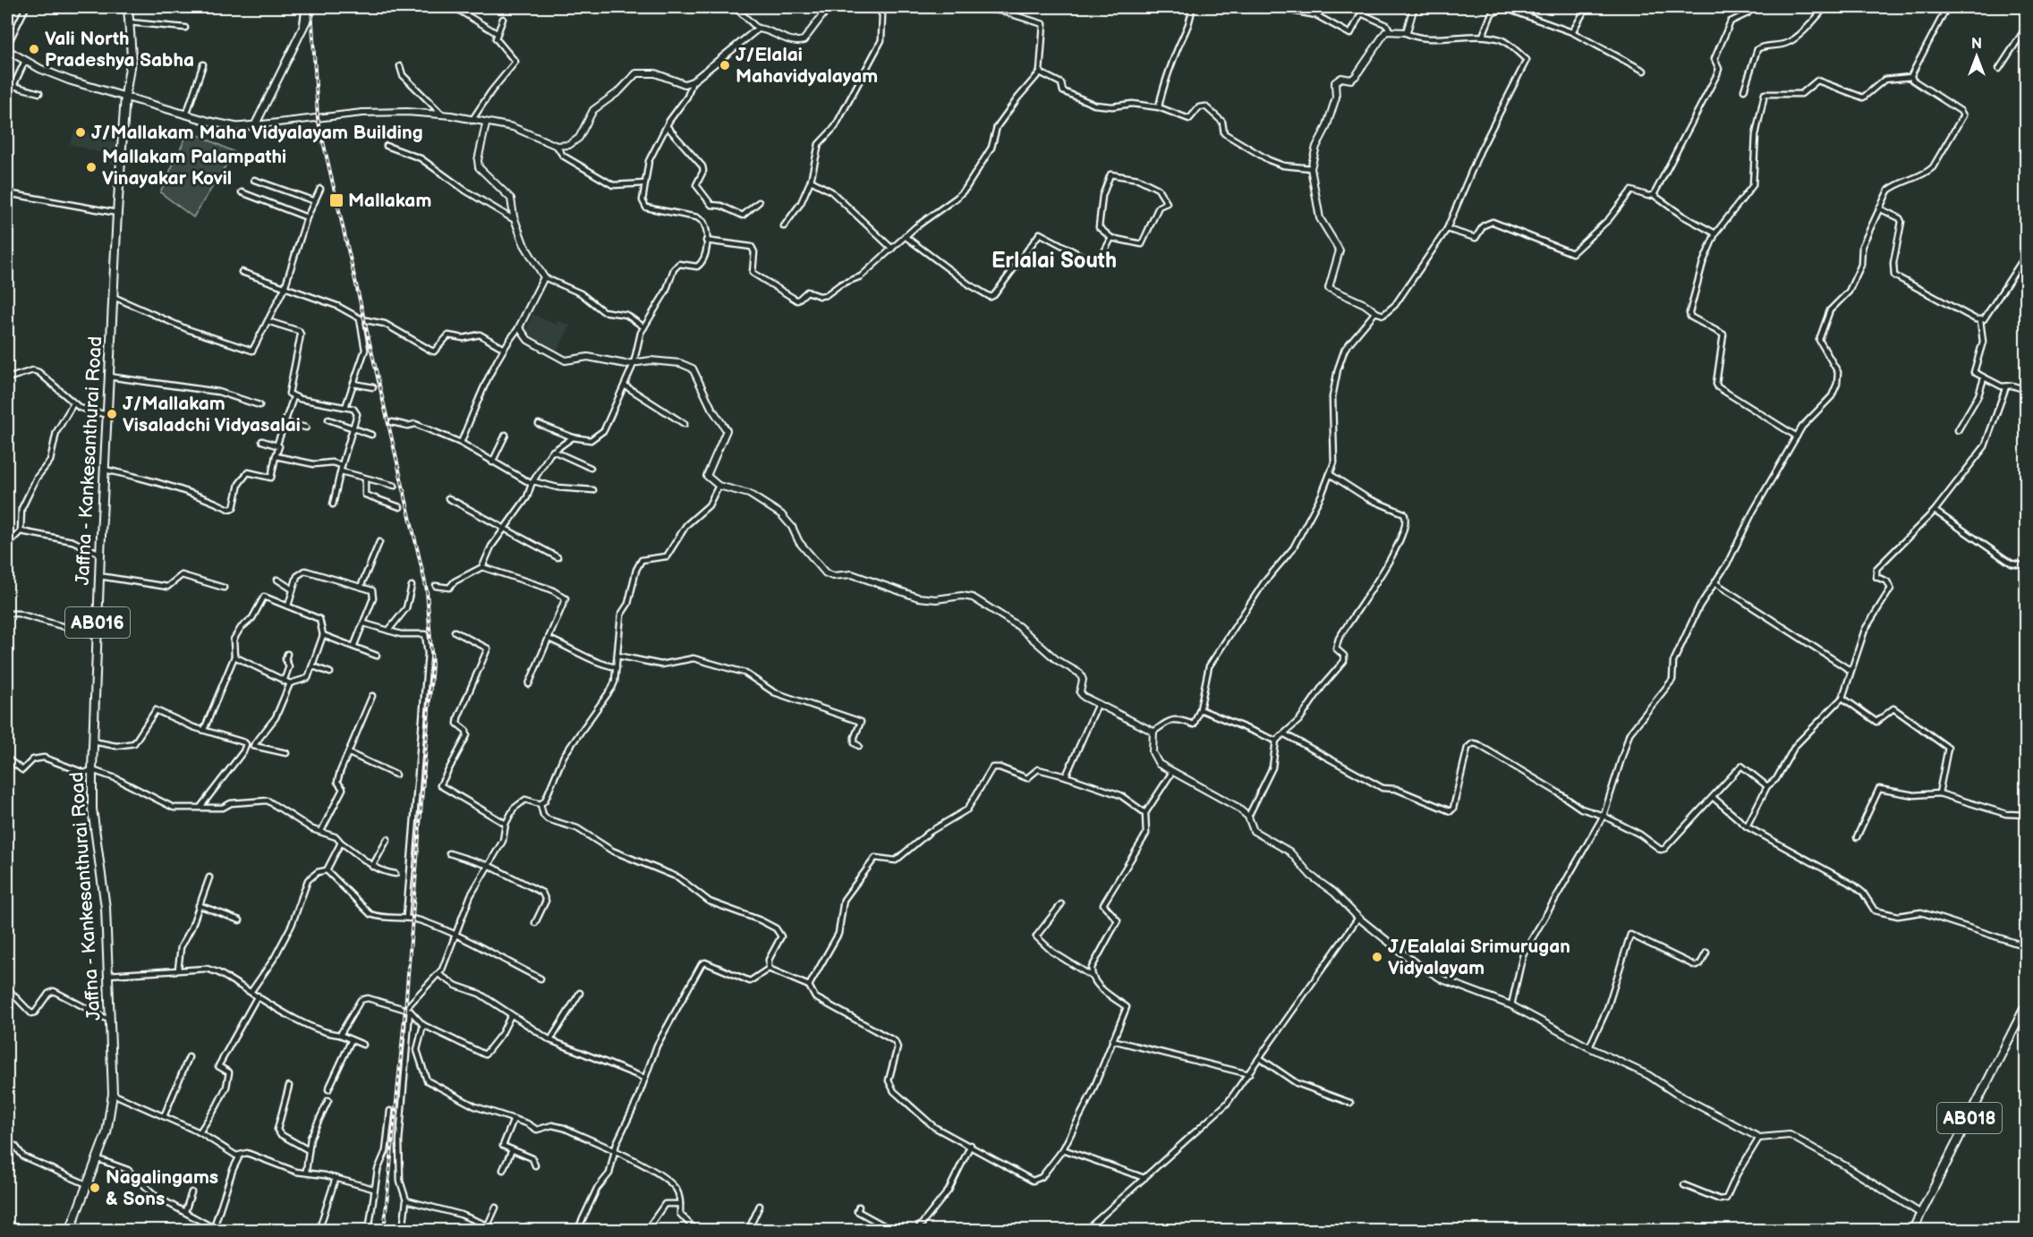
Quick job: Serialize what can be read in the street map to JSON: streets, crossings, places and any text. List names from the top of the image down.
{
  "streets": {
    "main road": ["Jaffna - Kankesanthurai Road", "AB016", "AB018"]
  },
  "districts": ["Erlalai South"],
  "places": {
    "other": [
      "Vali North Pradeshya Sabha",
      "J/Elalai Mahavidyalayam",
      "J/Mallakam Maha Vidyalayam Building",
      "Mallakam Palampathi Vinayakar Kovil",
      "J/Mallakam Visaladchi Vidyasalai",
      "J/Ealalai Srimurugan Vidyalayam",
      "Nagalingams & Sons"
    ],
    "transit": ["Mallakam"]
  },
  "north": "top"
}
